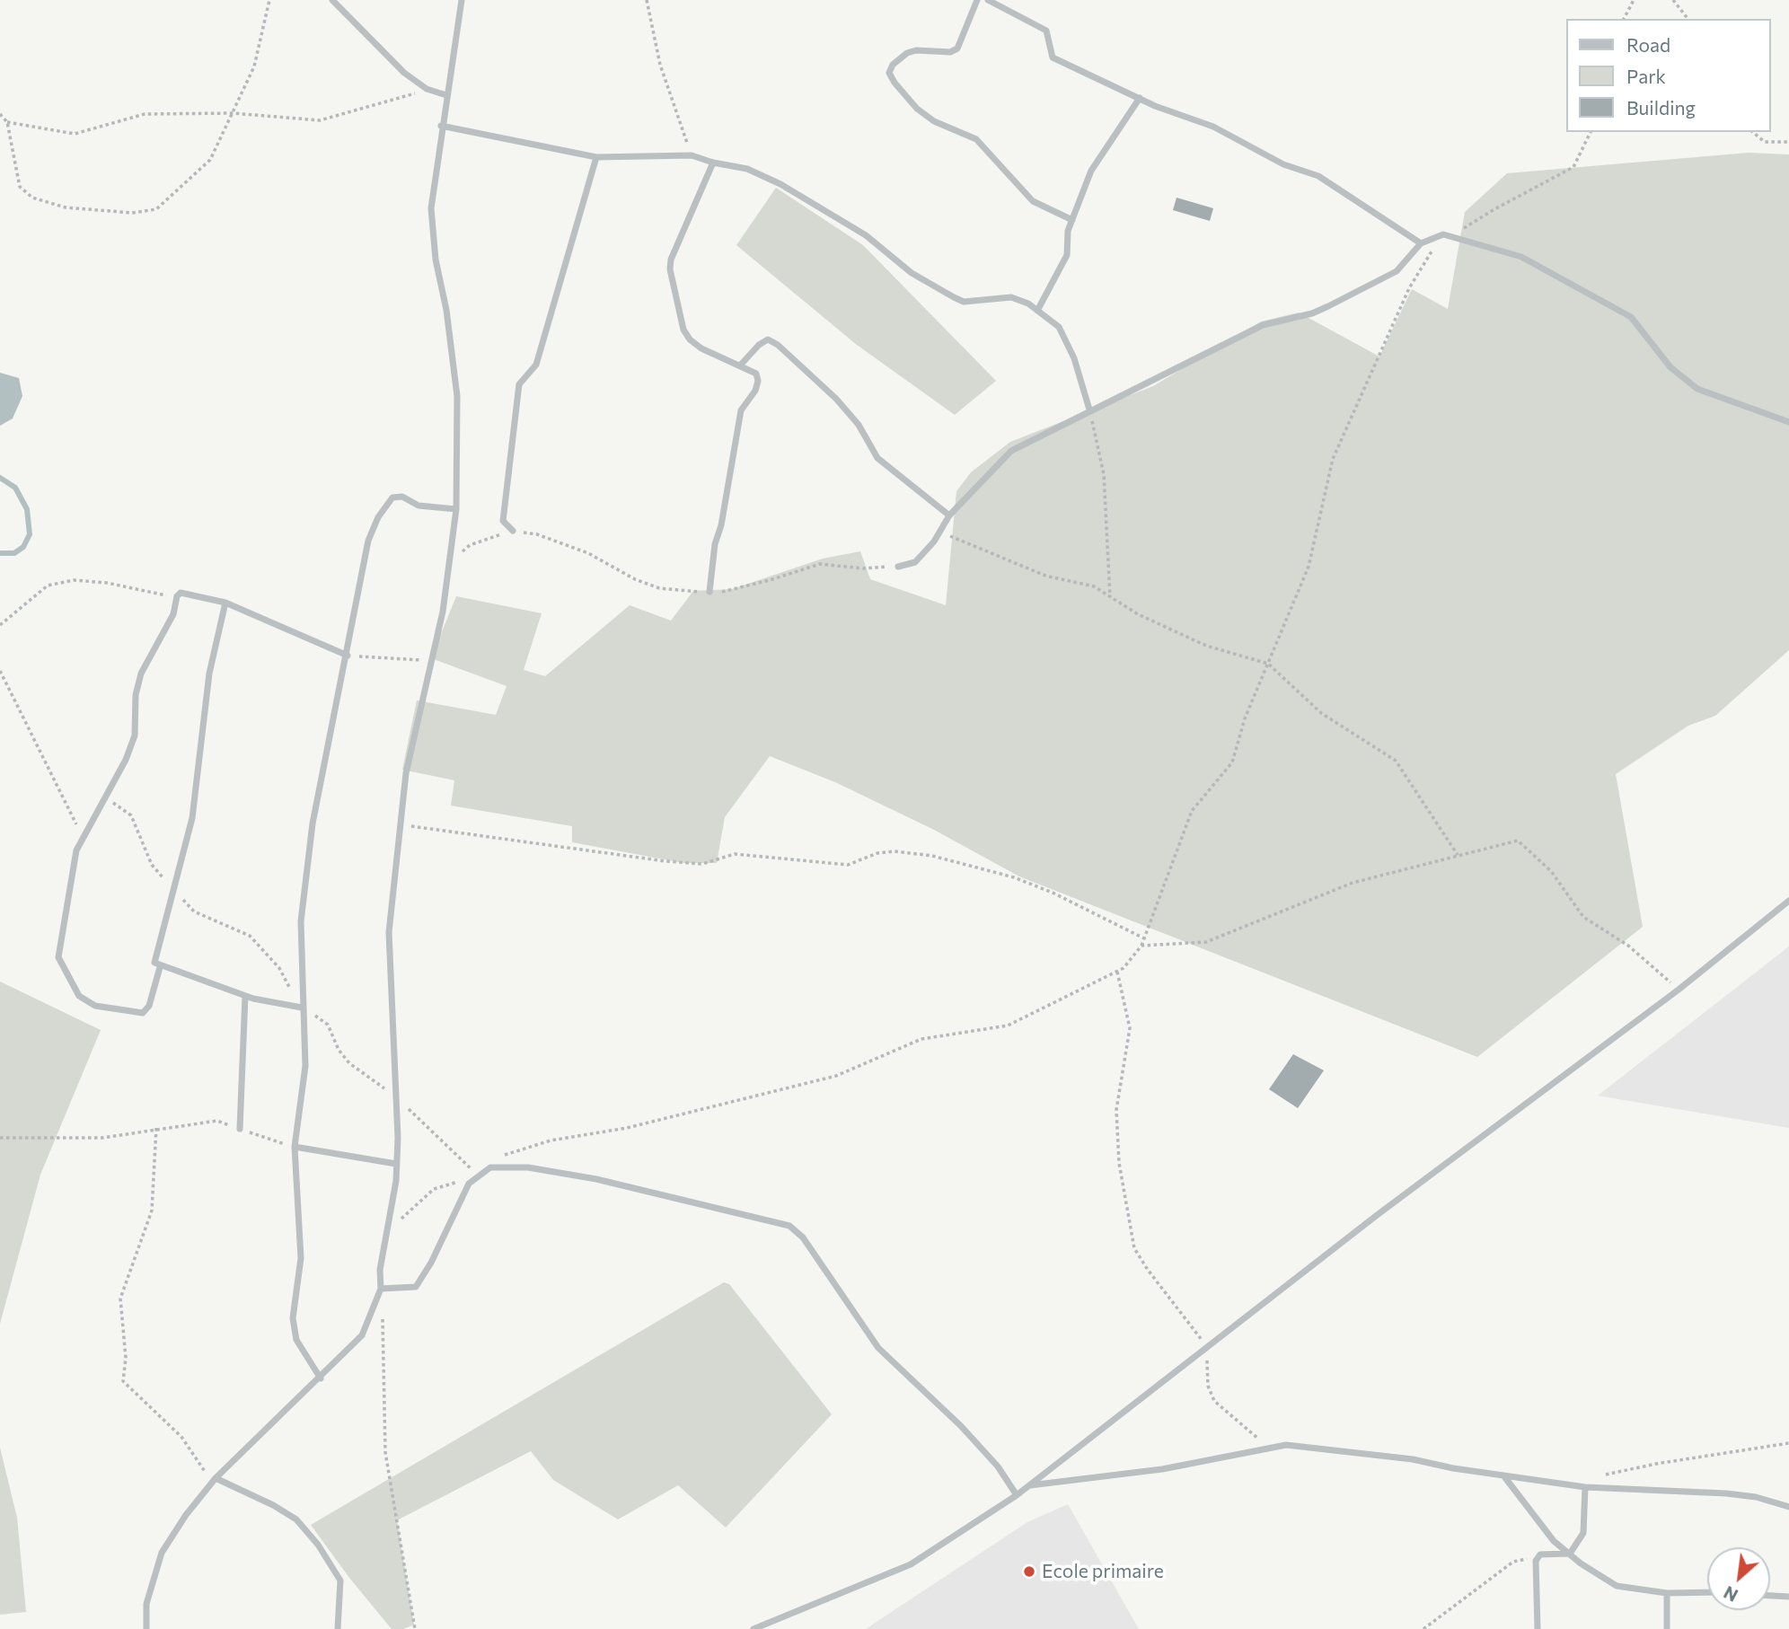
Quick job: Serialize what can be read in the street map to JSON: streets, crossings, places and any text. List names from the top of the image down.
{
  "places": ["Ecole primaire"],
  "legend": ["Road", "Park", "Building"],
  "north": "bottom left"
}
